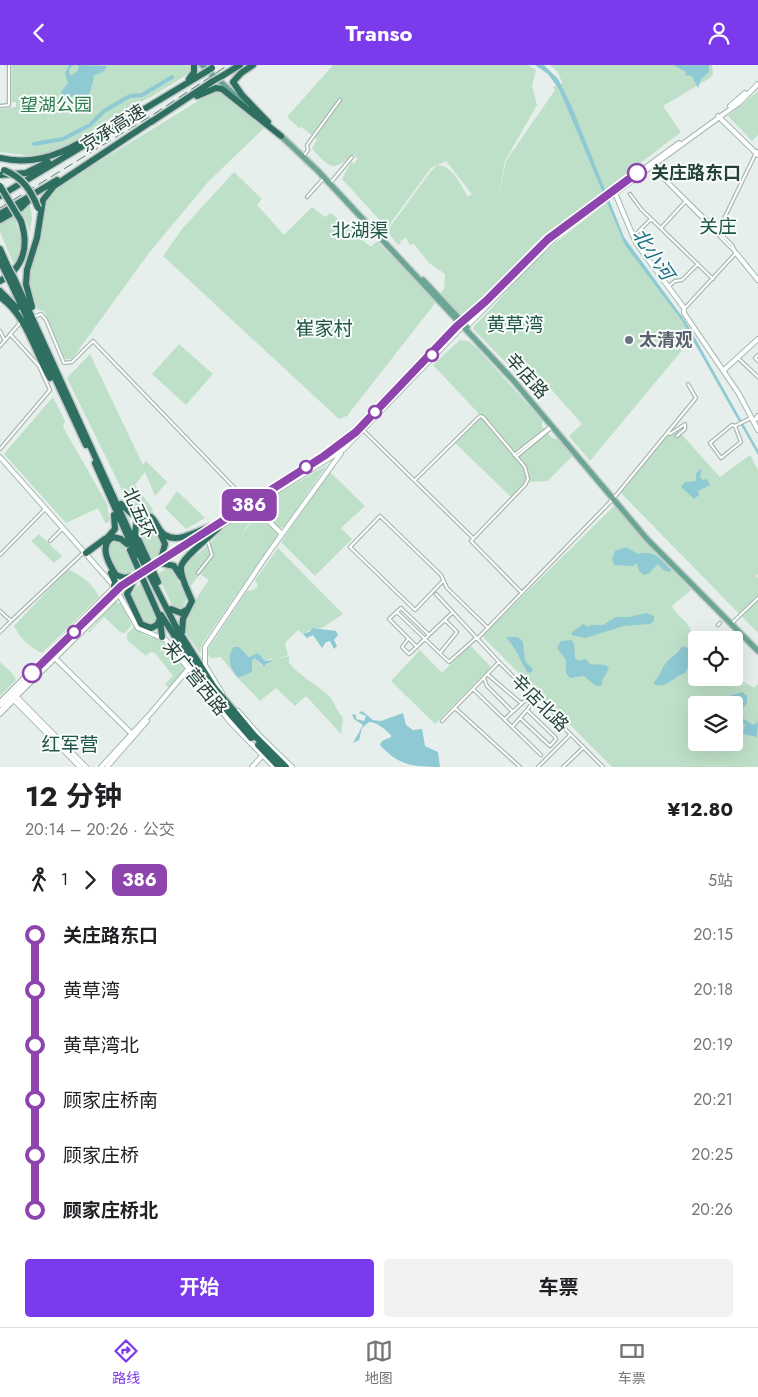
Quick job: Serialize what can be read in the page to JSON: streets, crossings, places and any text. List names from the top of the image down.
{
  "streets": {
    "highway": ["京承高速", "北五环"],
    "main road": ["辛店路"],
    "street": ["来广营西路", "辛店北路"]
  },
  "crossings": [
    ["京承高速", "辛店路"]
  ],
  "districts": [
    "关庄",
    "北湖渠",
    "黄草湾",
    "崔家村",
    "红军营"
  ],
  "water": ["北小河"],
  "parks": ["望湖公园"],
  "places": ["关庄路东口", "太清观"],
  "lines": ["bus line 386"],
  "page": {
    "header": "Transo",
    "on_map": "386",
    "heading": ["12 分钟", "20:14 – 20:26 · 公交", "¥12.80"],
    "legs": ["1", "386", "5站"],
    "list": [
      {
        "name": "关庄路东口",
        "value": "20:15"
      },
      {
        "name": "黄草湾",
        "value": "20:18"
      },
      {
        "name": "黄草湾北",
        "value": "20:19"
      },
      {
        "name": "顾家庄桥南",
        "value": "20:21"
      },
      {
        "name": "顾家庄桥",
        "value": "20:25"
      },
      {
        "name": "顾家庄桥北",
        "value": "20:26"
      }
    ],
    "buttons": ["开始", "车票"],
    "tabs": ["路线", "地图", "车票"]
  }
}
